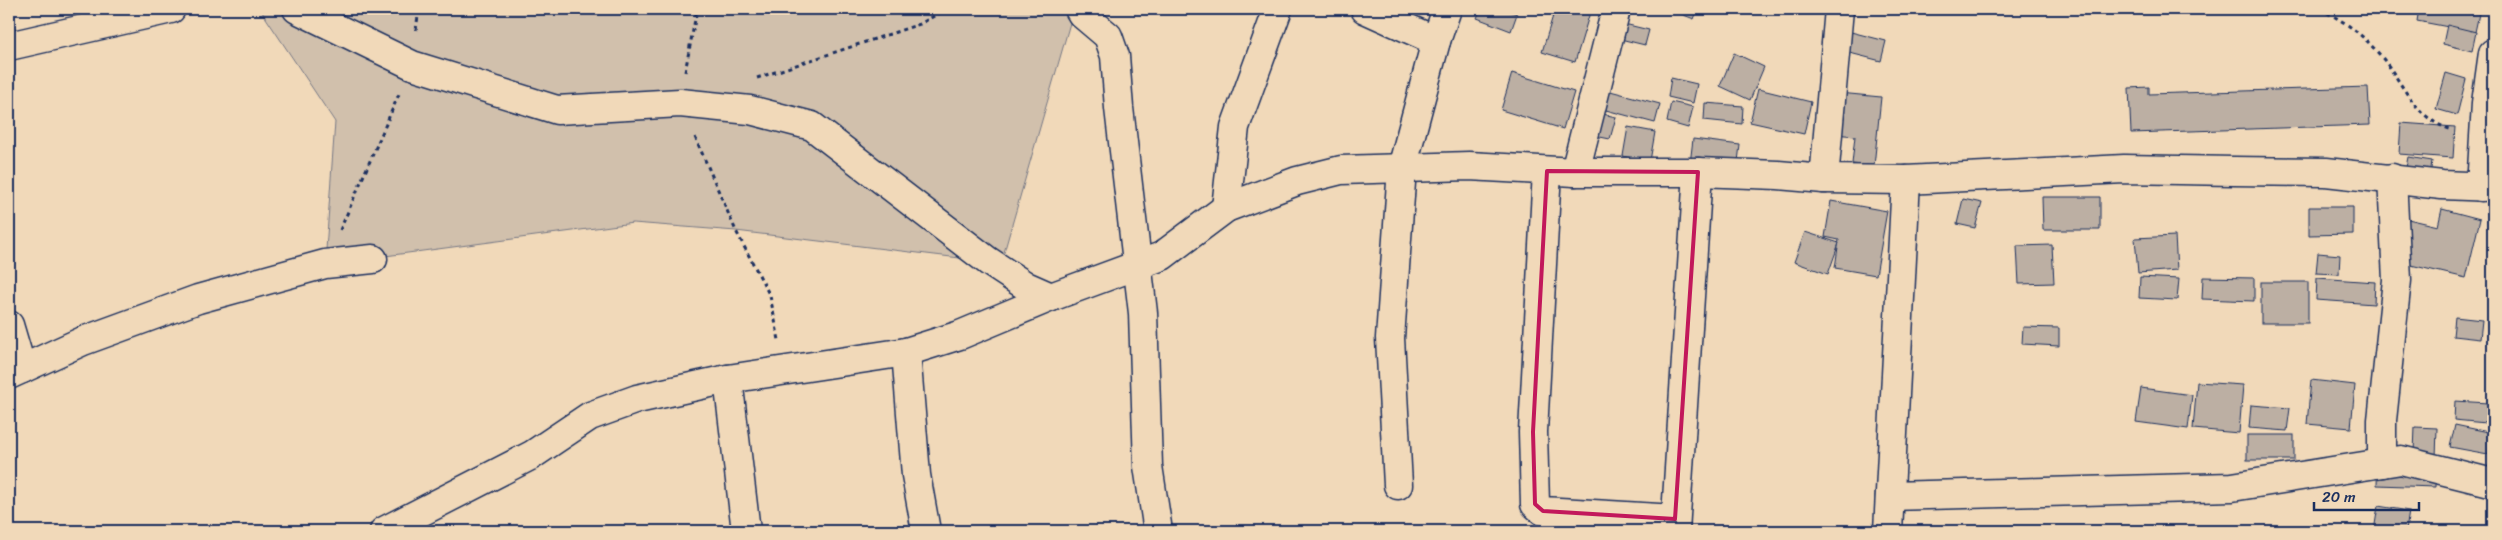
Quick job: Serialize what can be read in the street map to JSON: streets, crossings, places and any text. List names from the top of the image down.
{
  "scale_bar": "20 m"
}
